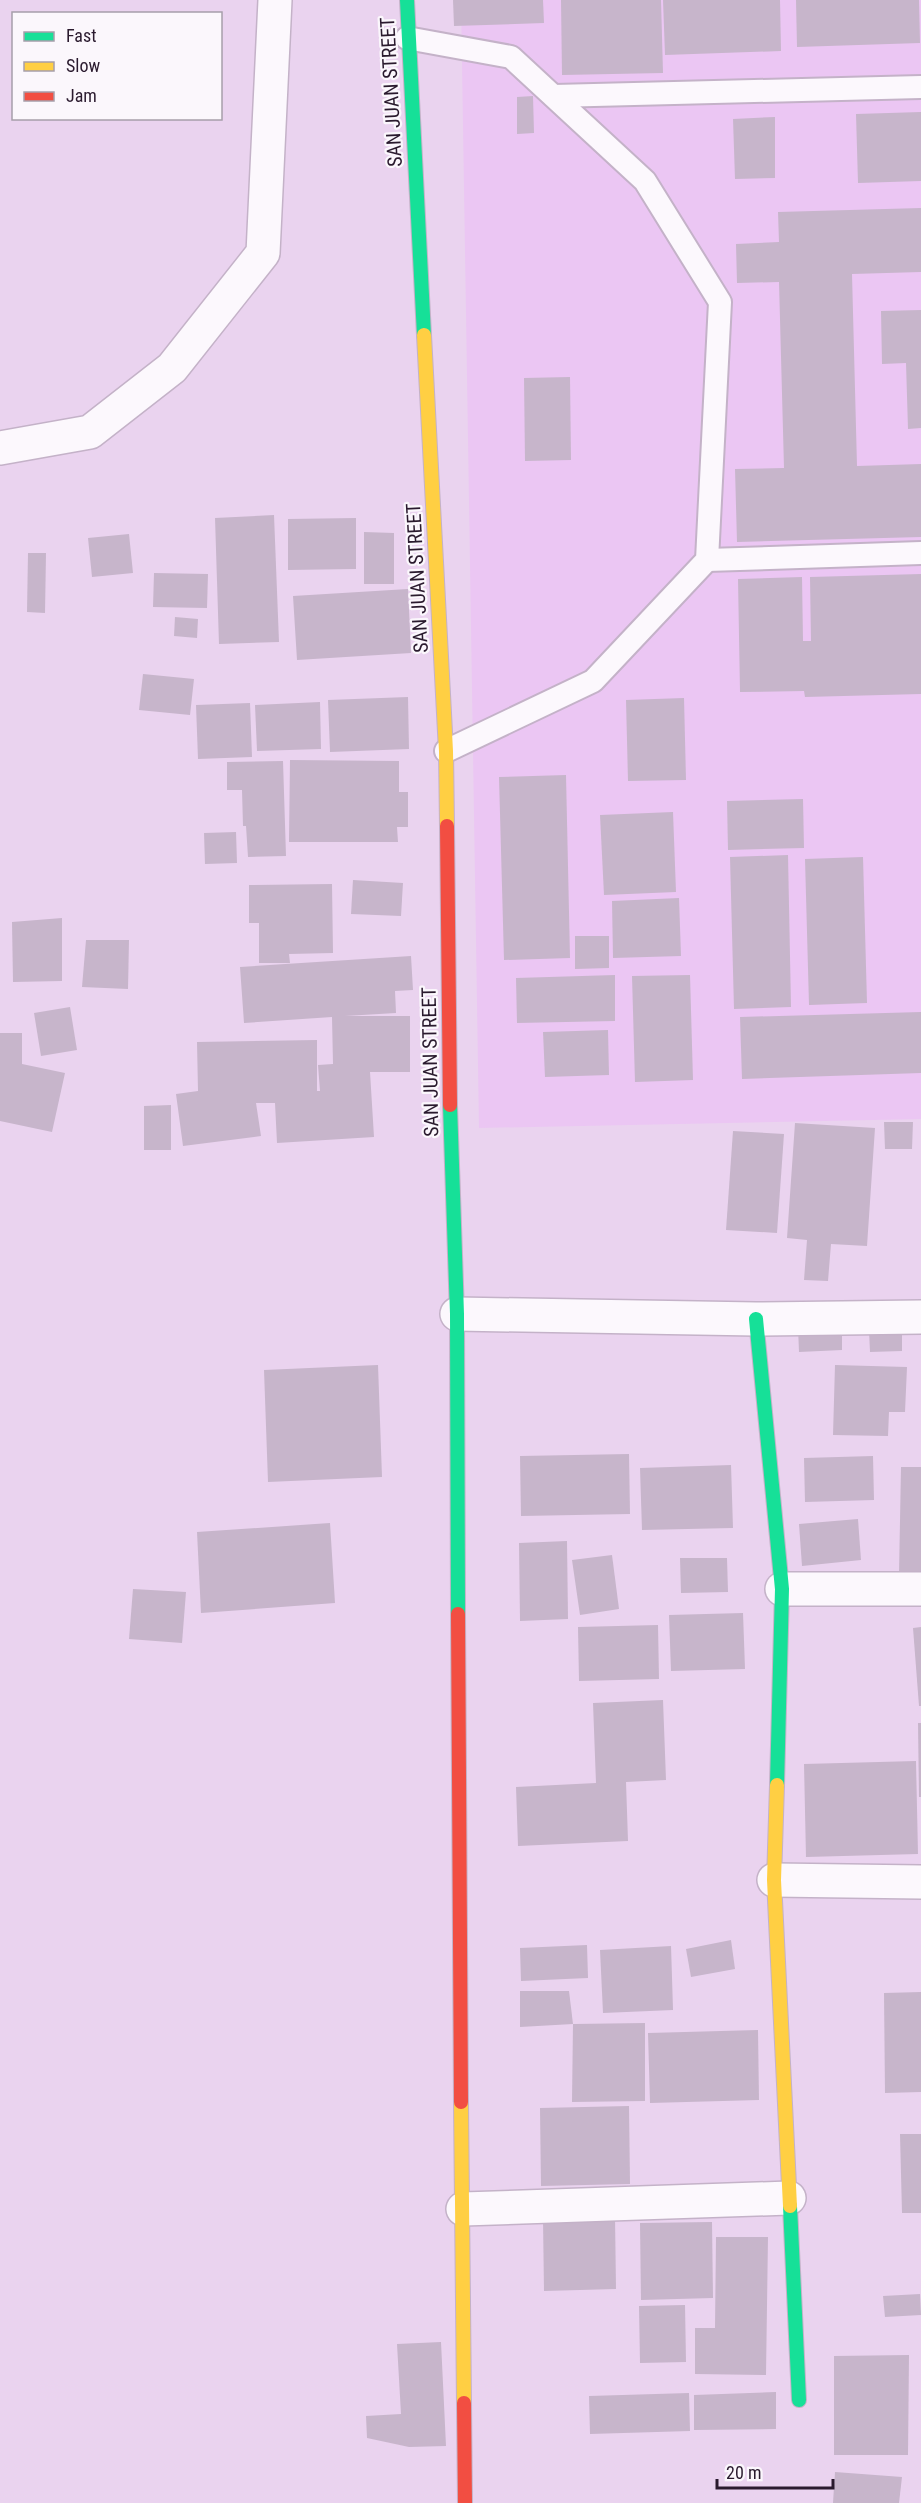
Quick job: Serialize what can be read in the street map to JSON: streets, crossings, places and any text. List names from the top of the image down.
{
  "streets": {
    "main road": ["SAN JUAN STREET"]
  },
  "legend": ["Fast", "Slow", "Jam"],
  "scale_bar": "20 m"
}
